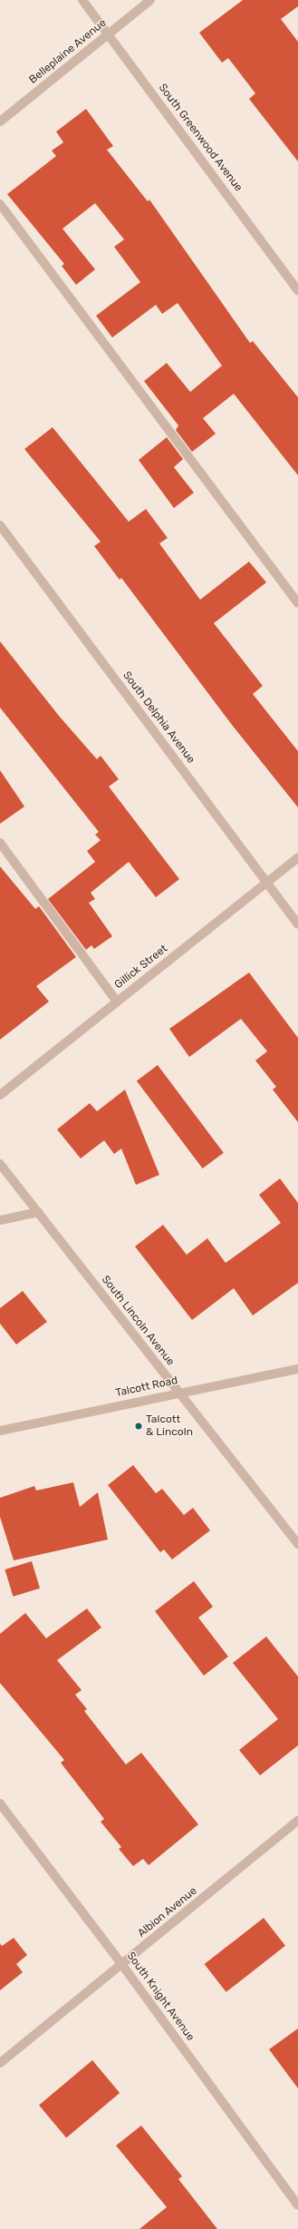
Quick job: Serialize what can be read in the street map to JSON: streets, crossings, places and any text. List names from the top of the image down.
{
  "streets": {
    "street": [
      "Belleplaine Avenue",
      "South Greenwood Avenue",
      "South Delphia Avenue",
      "Gillick Street",
      "South Lincoln Avenue",
      "Talcott Road",
      "Albion Avenue",
      "South Knight Avenue"
    ]
  },
  "crossings": [
    ["Belleplaine Avenue", "South Greenwood Avenue"],
    ["South Delphia Avenue", "Gillick Street"],
    ["South Lincoln Avenue", "Talcott Road"],
    ["Albion Avenue", "South Knight Avenue"]
  ],
  "places": ["Talcott & Lincoln"]
}
